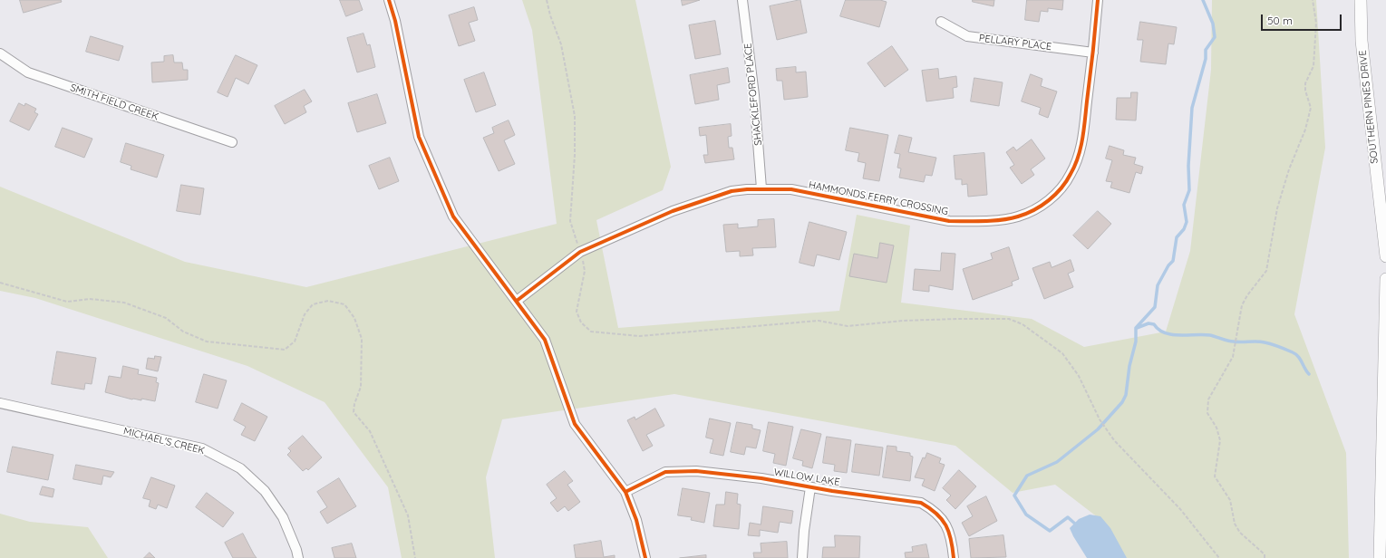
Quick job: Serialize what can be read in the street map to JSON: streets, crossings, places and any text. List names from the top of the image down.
{
  "streets": {
    "street": [
      "PELLARY PLACE",
      "SHACKLEFORD PLACE",
      "SMITH FIELD CREEK",
      "SOUTHERN PINES DRIVE",
      "HAMMONDS FERRY CROSSING",
      "MICHAEL'S CREEK",
      "WILLOW LAKE"
    ]
  },
  "crossings": [
    ["PELLARY PLACE", "HAMMONDS FERRY CROSSING"],
    ["SHACKLEFORD PLACE", "HAMMONDS FERRY CROSSING"]
  ],
  "scale_bar": "50 m"
}
